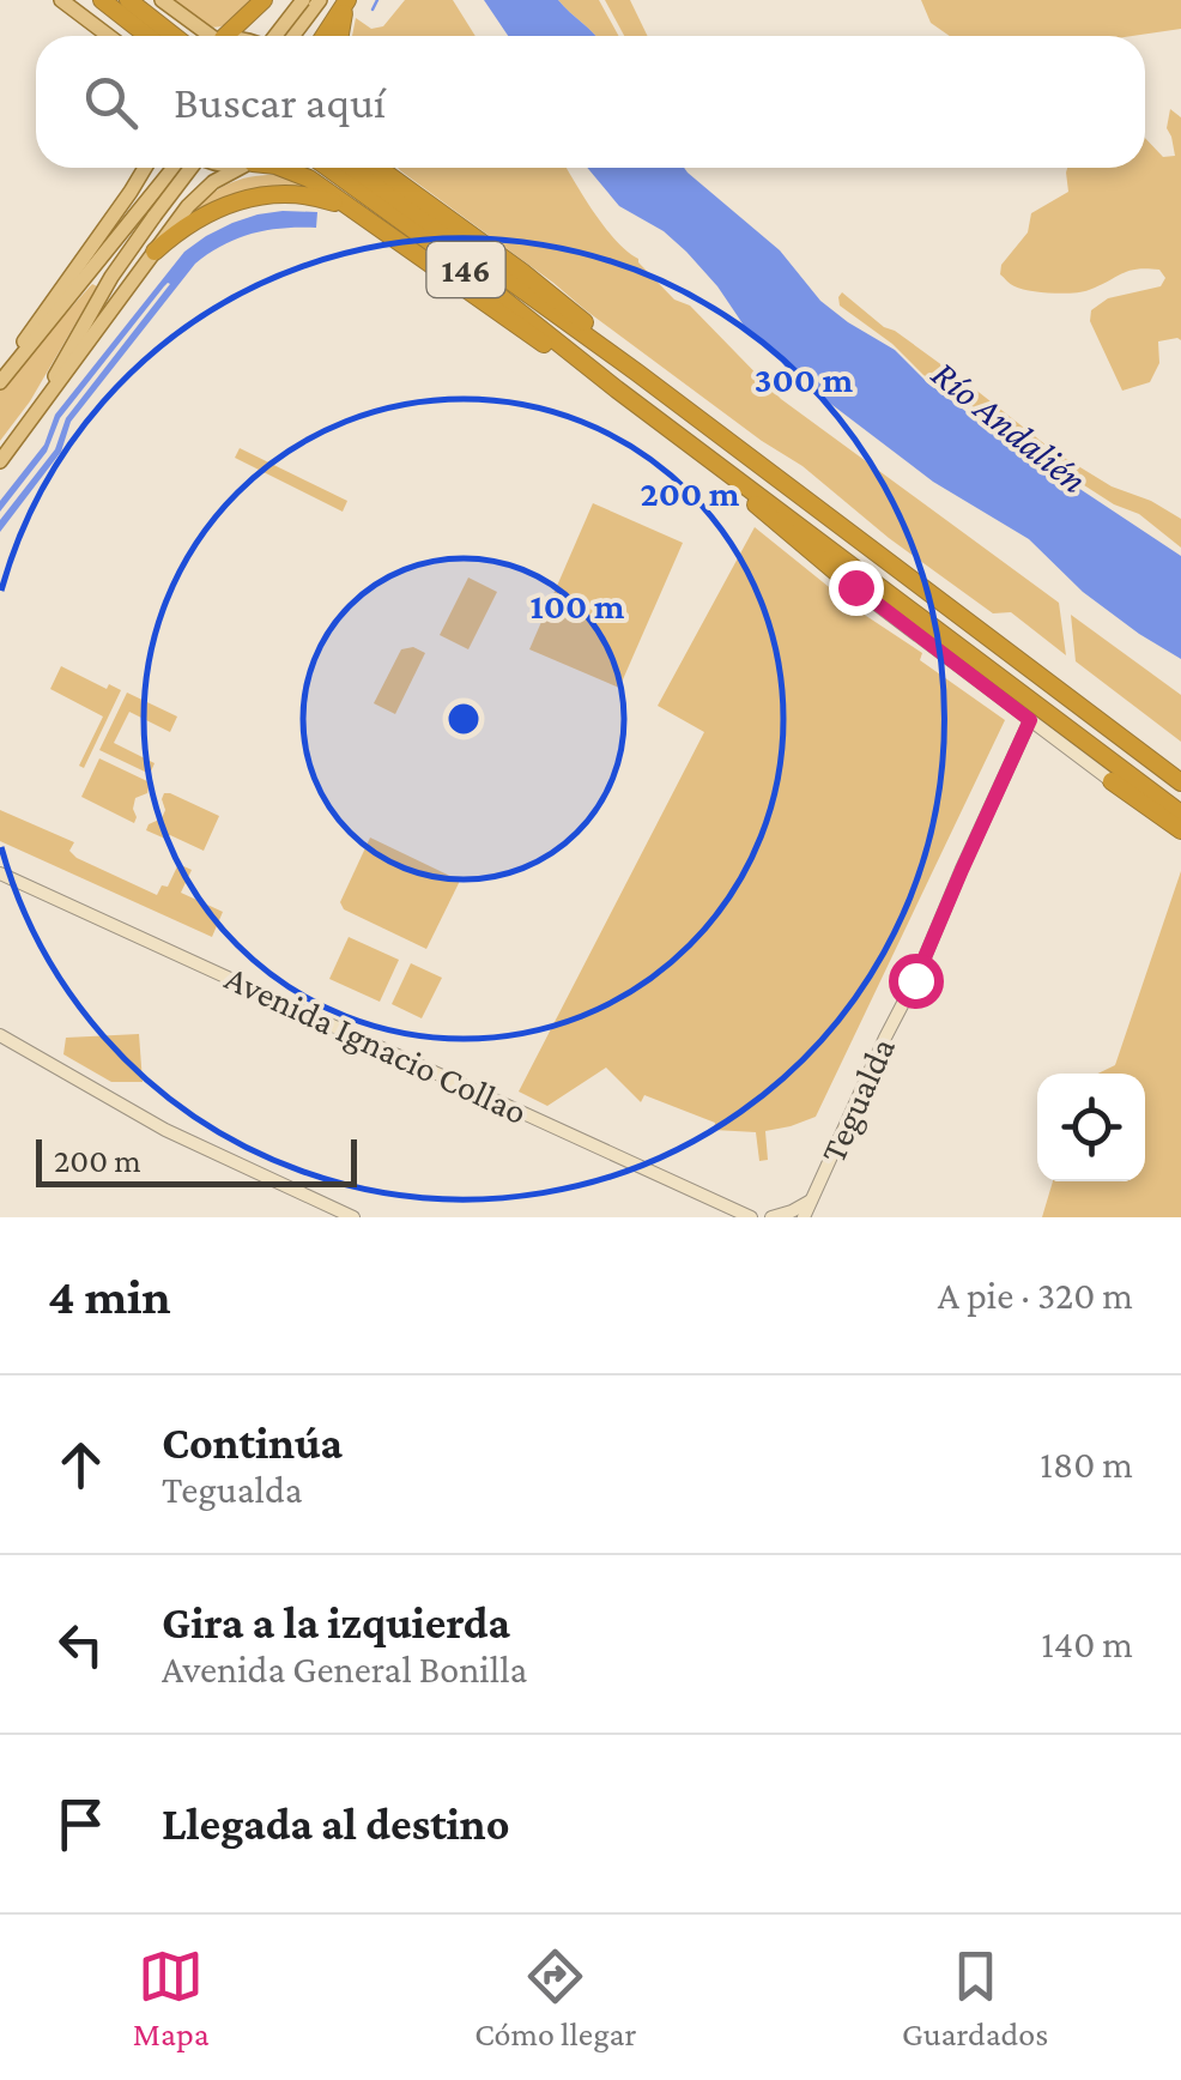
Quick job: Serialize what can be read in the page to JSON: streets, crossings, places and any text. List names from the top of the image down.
{
  "streets": {
    "highway": ["146"],
    "main road": ["Avenida Ignacio Collao", "Tegualda"]
  },
  "water": ["Río Andalién"],
  "scale_bar": "200 m",
  "page": {
    "search": "Buscar aquí",
    "scale": "200 m",
    "heading": ["4 min", "A pie · 320 m"],
    "list": [
      ["Continúa", "Tegualda", "180 m"],
      ["Gira a la izquierda", "Avenida General Bonilla", "140 m"],
      "Llegada al destino"
    ],
    "nav": ["Mapa", "Cómo llegar", "Guardados"]
  },
  "rings": ["300 m", "200 m", "100 m"]
}
